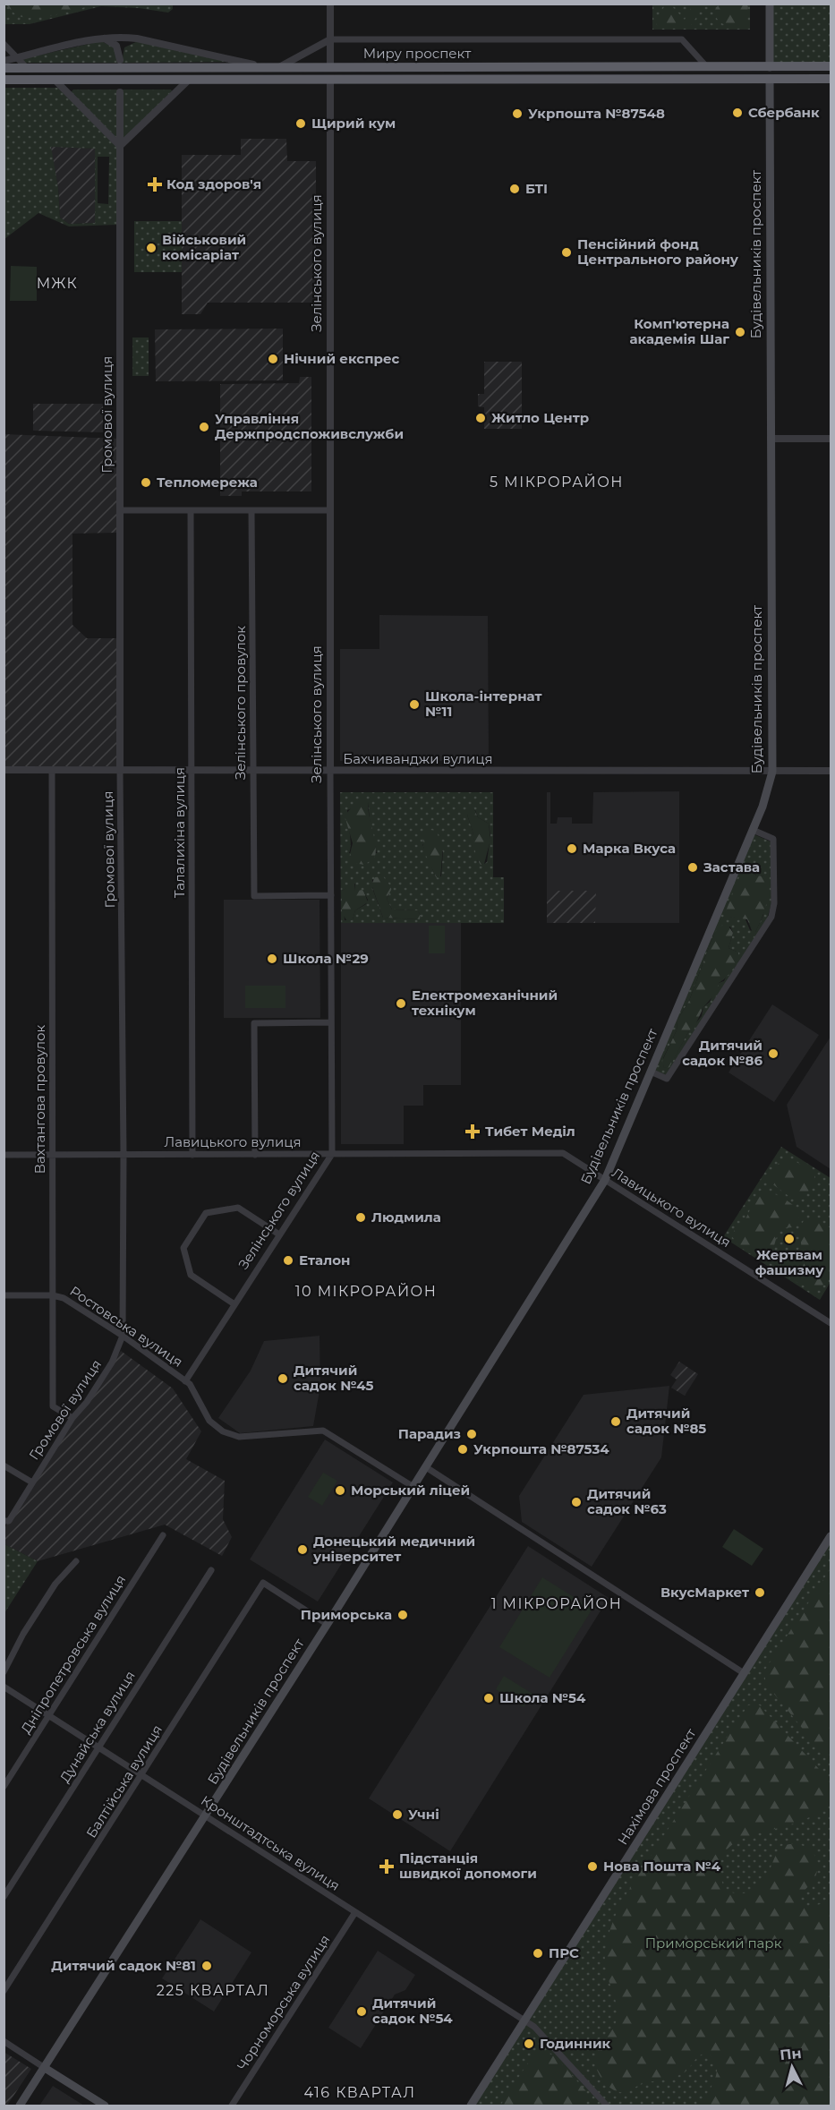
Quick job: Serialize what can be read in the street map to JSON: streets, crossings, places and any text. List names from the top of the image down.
{
  "streets": {
    "highway": ["Миру проспект", "Будівельників проспект", "Зелінського вулиця"],
    "main road": ["Нахімова проспект"],
    "street": [
      "Громової вулиця",
      "Зелінського провулок",
      "Бахчиванджи вулиця",
      "Талалихіна вулиця",
      "Вахтангова провулок",
      "Лавицького вулиця",
      "Ростовська вулиця",
      "Дніпропетровська вулиця",
      "Дунайська вулиця",
      "Балтійська вулиця",
      "Кронштадтська вулиця",
      "Чорноморська вулиця"
    ]
  },
  "crossings": [
    ["Миру проспект", "Будівельників проспект"],
    ["Миру проспект", "Зелінського вулиця"],
    ["Будівельників проспект", "Бахчиванджи вулиця"],
    ["Будівельників проспект", "Лавицького вулиця"],
    ["Будівельників проспект", "Ростовська вулиця"],
    ["Будівельників проспект", "Балтійська вулиця"],
    ["Будівельників проспект", "Кронштадтська вулиця"],
    ["Зелінського вулиця", "Зелінського провулок"],
    ["Зелінського вулиця", "Бахчиванджи вулиця"],
    ["Зелінського вулиця", "Лавицького вулиця"],
    ["Зелінського вулиця", "Ростовська вулиця"],
    ["Громової вулиця", "Бахчиванджи вулиця"],
    ["Громової вулиця", "Вахтангова провулок"],
    ["Громової вулиця", "Лавицького вулиця"],
    ["Громової вулиця", "Ростовська вулиця"],
    ["Зелінського провулок", "Бахчиванджи вулиця"],
    ["Бахчиванджи вулиця", "Талалихіна вулиця"],
    ["Бахчиванджи вулиця", "Вахтангова провулок"],
    ["Талалихіна вулиця", "Лавицького вулиця"],
    ["Вахтангова провулок", "Лавицького вулиця"],
    ["Вахтангова провулок", "Ростовська вулиця"],
    ["Дніпропетровська вулиця", "Кронштадтська вулиця"],
    ["Дунайська вулиця", "Кронштадтська вулиця"],
    ["Балтійська вулиця", "Кронштадтська вулиця"],
    ["Нахімова проспект", "Кронштадтська вулиця"],
    ["Кронштадтська вулиця", "Чорноморська вулиця"]
  ],
  "districts": [
    "МЖК",
    "5 МІКРОРАЙОН",
    "10 МІКРОРАЙОН",
    "1 МІКРОРАЙОН",
    "225 КВАРТАЛ",
    "416 КВАРТАЛ"
  ],
  "parks": ["Приморський парк"],
  "places": {
    "other": [
      "Сбербанк",
      "Укрпошта №87548",
      "Щирий кум",
      "БТІ",
      "Військовий комісаріат",
      "Пенсійний фонд Центрального району",
      "Комп'ютерна академія Шаг",
      "Нічний експрес",
      "Житло Центр",
      "Управління Держпродспоживслужби",
      "Тепломережа",
      "Школа-інтернат №11",
      "Марка Вкуса",
      "Застава",
      "Школа №29",
      "Електромеханічний технікум",
      "Дитячий садок №86",
      "Людмила",
      "Жертвам фашизму",
      "Еталон",
      "Дитячий садок №45",
      "Дитячий садок №85",
      "Парадиз",
      "Укрпошта №87534",
      "Морський ліцей",
      "Дитячий садок №63",
      "Донецький медичний університет",
      "ВкусМаркет",
      "Приморська",
      "Школа №54",
      "Учні",
      "Нова Пошта №4",
      "ПРС",
      "Дитячий садок №81",
      "Дитячий садок №54",
      "Годинник"
    ],
    "health": ["Код здоров'я", "Тибет Меділ", "Підстанція швидкої допомоги"]
  },
  "north": "top"
}
